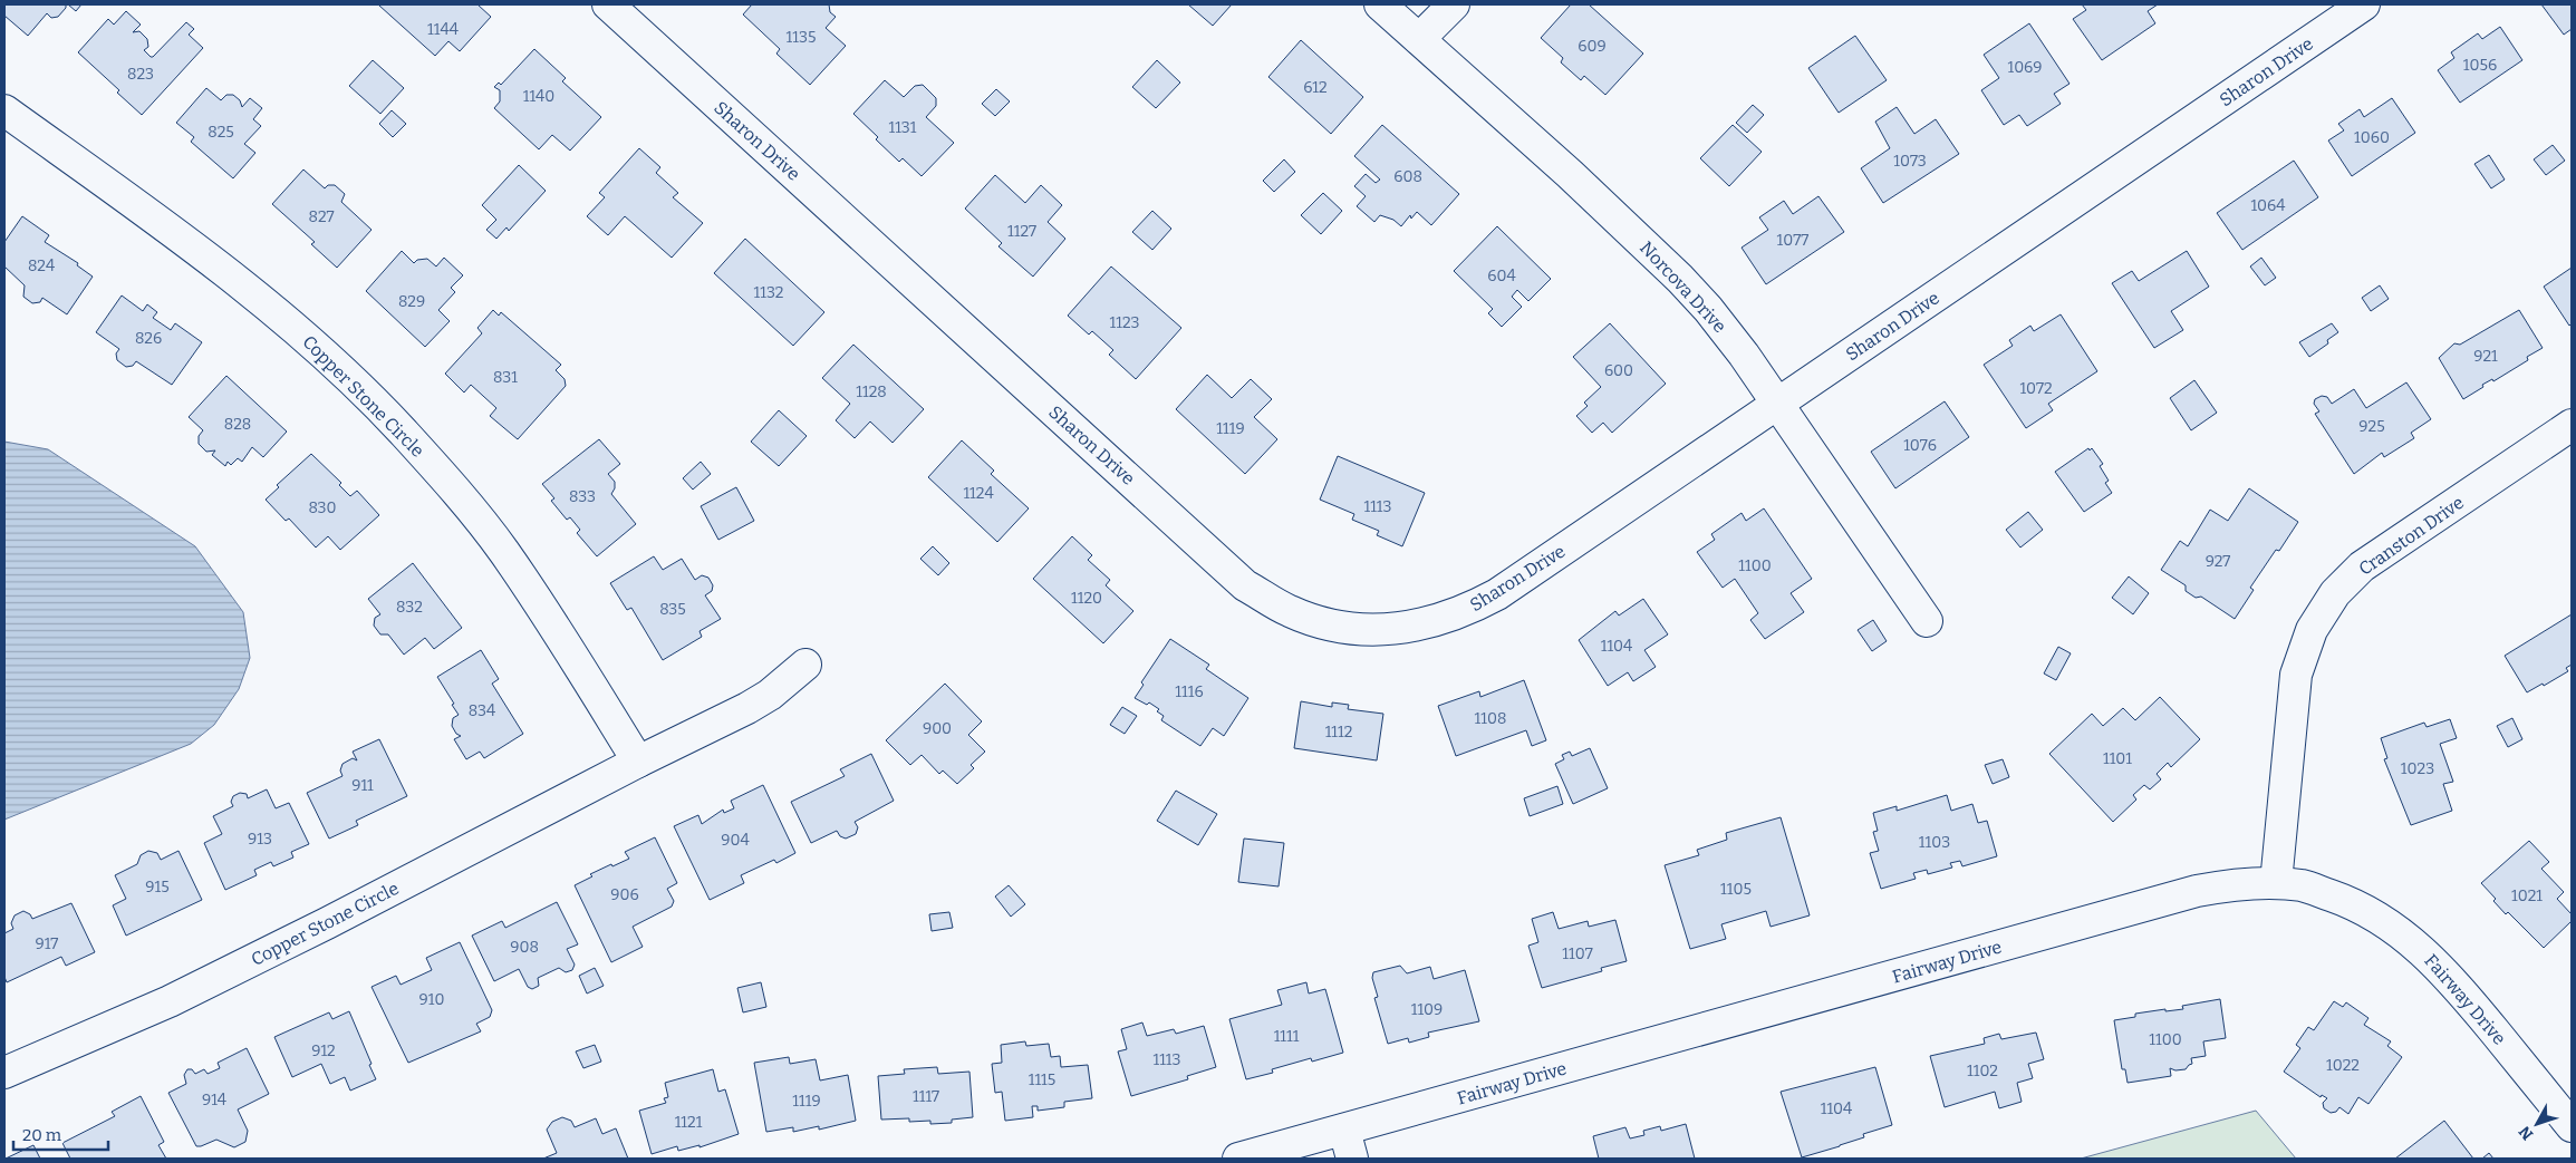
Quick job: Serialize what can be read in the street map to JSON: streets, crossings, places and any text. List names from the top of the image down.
{
  "streets": {
    "street": [
      "Sharon Drive",
      "Norcova Drive",
      "Copper Stone Circle",
      "Cranston Drive",
      "Fairway Drive"
    ]
  },
  "crossings": [
    ["Sharon Drive", "Norcova Drive"],
    ["Cranston Drive", "Fairway Drive"]
  ],
  "house_numbers": [
    "1144",
    "1135",
    "609",
    "1056",
    "1069",
    "823",
    "612",
    "1140",
    "1131",
    "825",
    "1060",
    "1073",
    "608",
    "1064",
    "827",
    "1127",
    "1077",
    "824",
    "604",
    "1132",
    "829",
    "1123",
    "826",
    "921",
    "600",
    "831",
    "1072",
    "1128",
    "828",
    "925",
    "1119",
    "1076",
    "1124",
    "833",
    "1113",
    "830",
    "927",
    "1100",
    "1120",
    "832",
    "835",
    "1104",
    "1116",
    "834",
    "1108",
    "900",
    "1112",
    "1101",
    "1023",
    "911",
    "913",
    "904",
    "1103",
    "915",
    "1105",
    "906",
    "1021",
    "917",
    "908",
    "1107",
    "910",
    "1109",
    "1111",
    "1100",
    "912",
    "1113",
    "1022",
    "1102",
    "1115",
    "1117",
    "914",
    "1119",
    "1104",
    "1121"
  ],
  "scale_bar": "20 m",
  "north": "bottom left"
}
